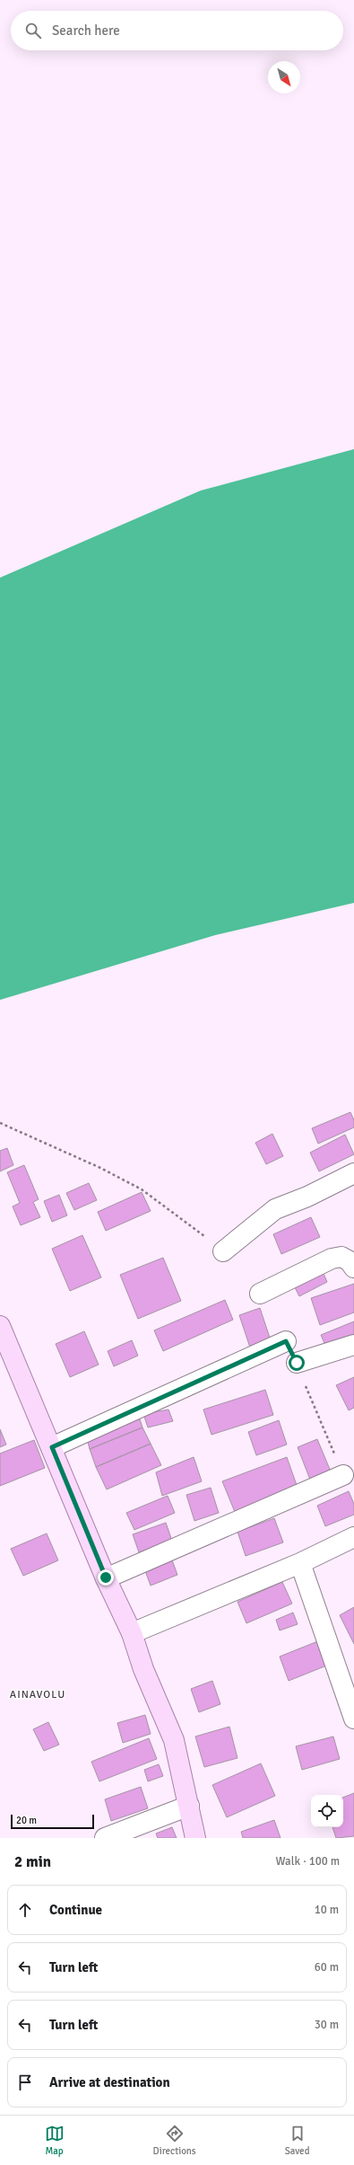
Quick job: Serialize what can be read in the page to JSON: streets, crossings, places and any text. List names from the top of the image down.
{
  "districts": ["AINAVOLU"],
  "scale_bar": "20 m",
  "north": "bottom right",
  "page": {
    "search": "Search here",
    "scale": "20 m",
    "heading": ["2 min", "Walk · 100 m"],
    "list": [
      ["Continue", "10 m"],
      ["Turn left", "60 m"],
      ["Turn left", "30 m"],
      "Arrive at destination"
    ],
    "nav": ["Map", "Directions", "Saved"]
  }
}
